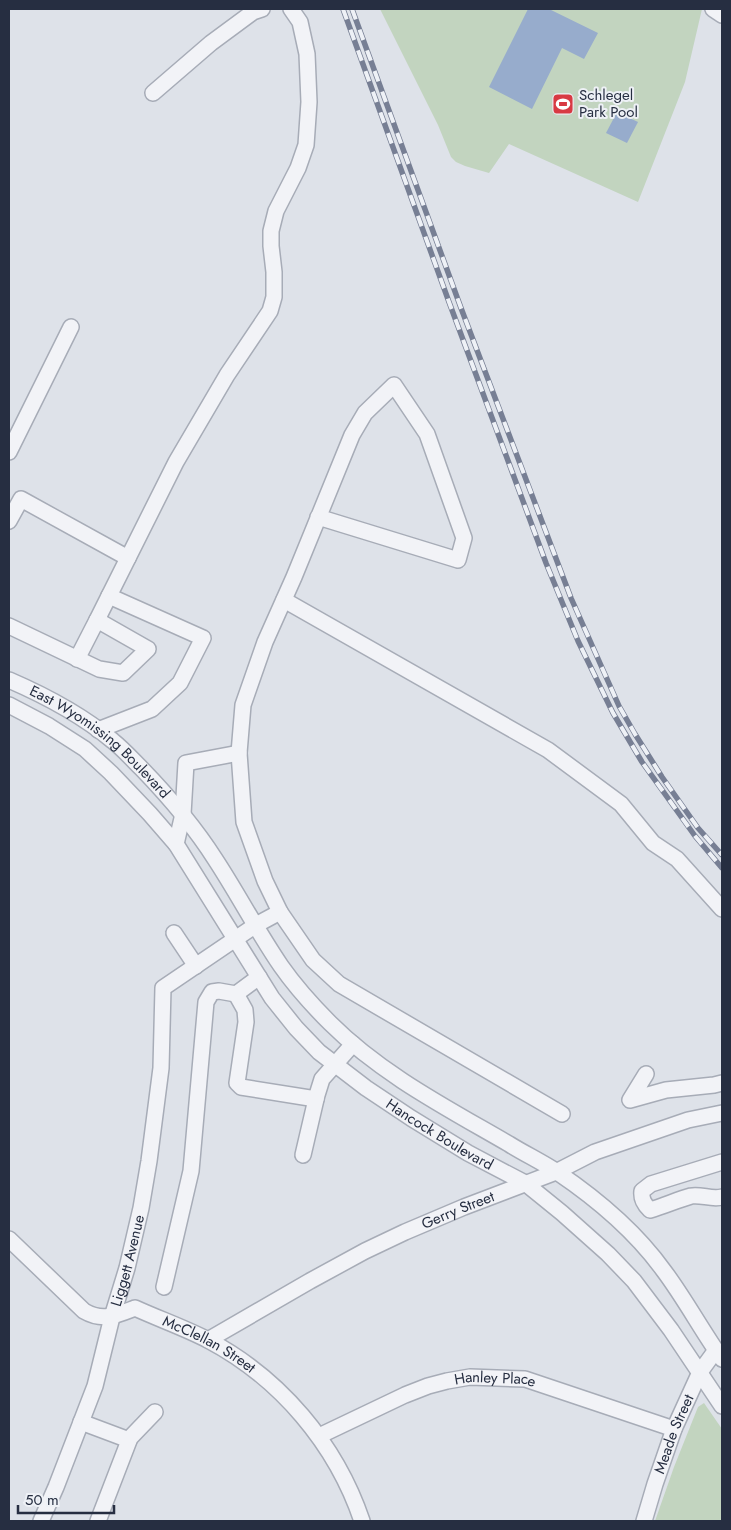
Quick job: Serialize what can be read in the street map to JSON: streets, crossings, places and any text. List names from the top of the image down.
{
  "streets": {
    "street": [
      "East Wyomissing Boulevard",
      "Hancock Boulevard",
      "Gerry Street",
      "Liggett Avenue",
      "McClellan Street",
      "Hanley Place",
      "Meade Street"
    ]
  },
  "crossings": [
    ["East Wyomissing Boulevard", "Hancock Boulevard"],
    ["Hancock Boulevard", "Gerry Street"],
    ["Hancock Boulevard", "Meade Street"],
    ["Gerry Street", "McClellan Street"],
    ["Liggett Avenue", "McClellan Street"],
    ["McClellan Street", "Hanley Place"],
    ["Hanley Place", "Meade Street"]
  ],
  "places": {
    "sports": ["Schlegel Park Pool"]
  },
  "scale_bar": "50 m"
}
